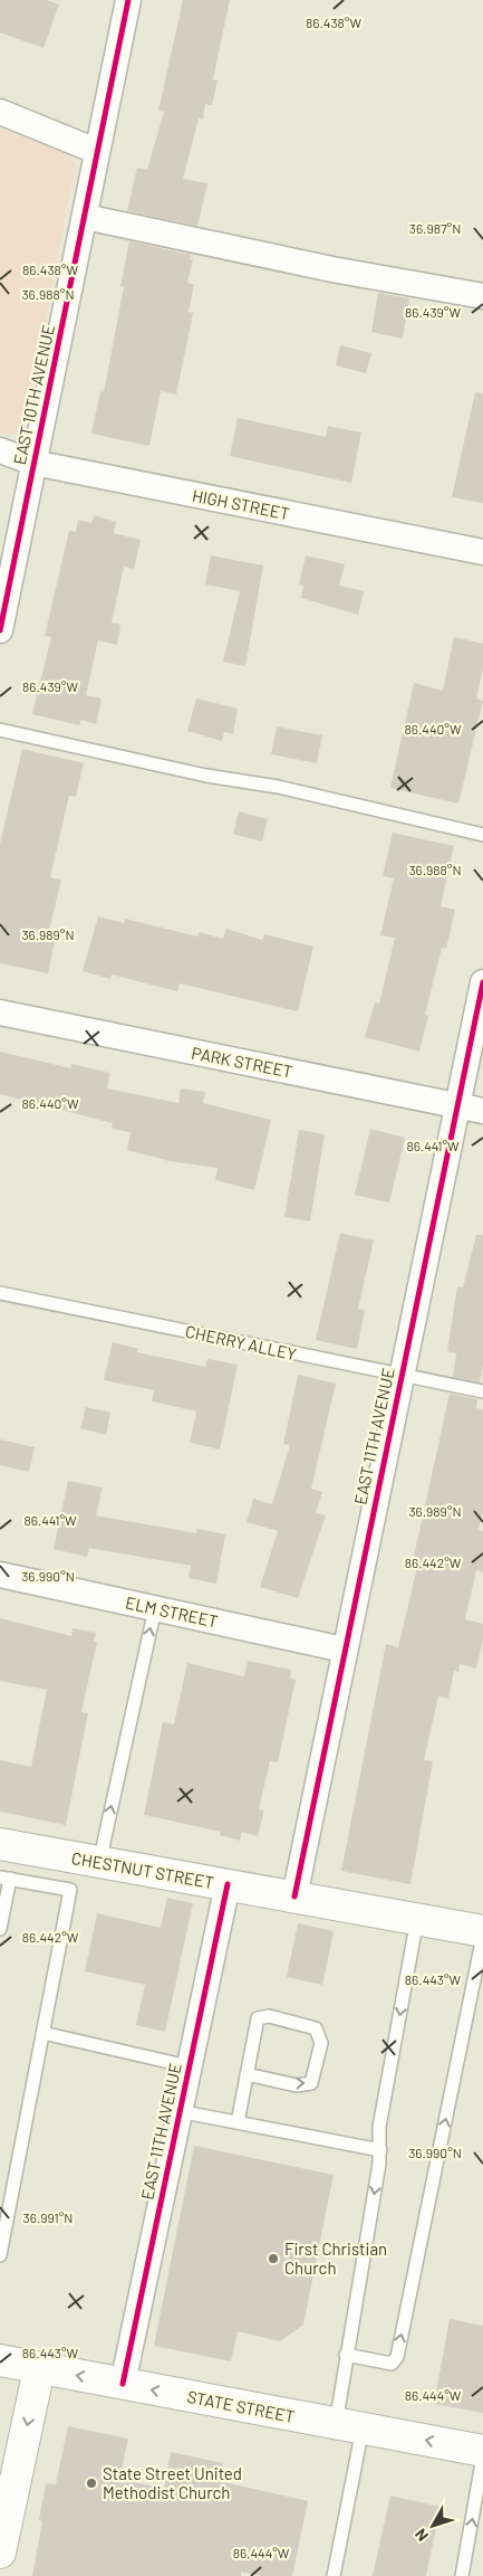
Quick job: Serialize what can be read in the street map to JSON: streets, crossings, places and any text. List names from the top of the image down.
{
  "streets": {
    "street": [
      "EAST 10TH AVENUE",
      "HIGH STREET",
      "PARK STREET",
      "EAST 11TH AVENUE",
      "ELM STREET",
      "CHESTNUT STREET",
      "STATE STREET"
    ],
    "lane": ["CHERRY ALLEY"]
  },
  "crossings": [
    ["EAST 10TH AVENUE", "HIGH STREET"],
    ["PARK STREET", "EAST 11TH AVENUE"],
    ["CHERRY ALLEY", "EAST 11TH AVENUE"],
    ["EAST 11TH AVENUE", "ELM STREET"],
    ["EAST 11TH AVENUE", "CHESTNUT STREET"],
    ["EAST 11TH AVENUE", "STATE STREET"]
  ],
  "one_way": ["STATE STREET"],
  "places": ["First Christian Church", "State Street United Methodist Church"],
  "north": "bottom left",
  "coordinates": [
    "86.438°W",
    "36.987°N",
    "36.988°N",
    "86.439°W",
    "86.440°W",
    "36.989°N",
    "86.441°W",
    "86.442°W",
    "36.990°N",
    "86.443°W",
    "36.991°N",
    "86.444°W"
  ]
}
